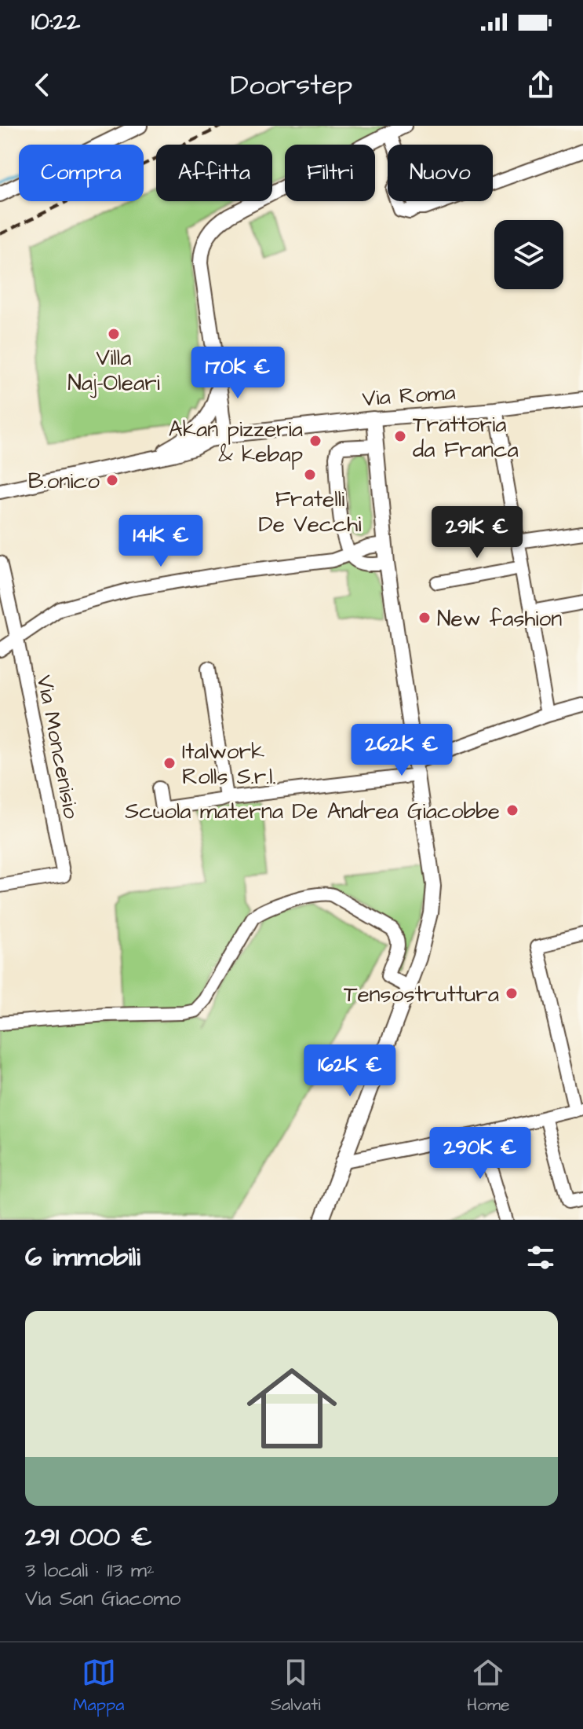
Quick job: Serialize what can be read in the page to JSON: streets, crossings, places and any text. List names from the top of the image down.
{
  "streets": {
    "street": ["Via Roma", "Via Moncenisio"]
  },
  "places": [
    "Villa Naj-Oleari",
    "Trattoria da Franca",
    "Akan pizzeria & kebap",
    "Fratelli De Vecchi",
    "B.onico",
    "New fashion",
    "Italwork Rolls S.r.l.",
    "Scuola materna De Andrea Giacobbe",
    "Tensostruttura"
  ],
  "page": {
    "status": "10:22",
    "header": "Doorstep",
    "chip": [
      "Compra",
      "Affitta",
      "Filtri",
      "Nuovo"
    ],
    "price": [
      "170K €",
      "291K €",
      "141K €",
      "262K €",
      "162K €",
      "290K €"
    ],
    "heading": "6 immobili",
    "list": [
      {
        "name": "291 000 €",
        "note": "3 locali · 113 m² · Via San Giacomo"
      }
    ],
    "tabs": ["Mappa", "Salvati", "Home"]
  }
}
